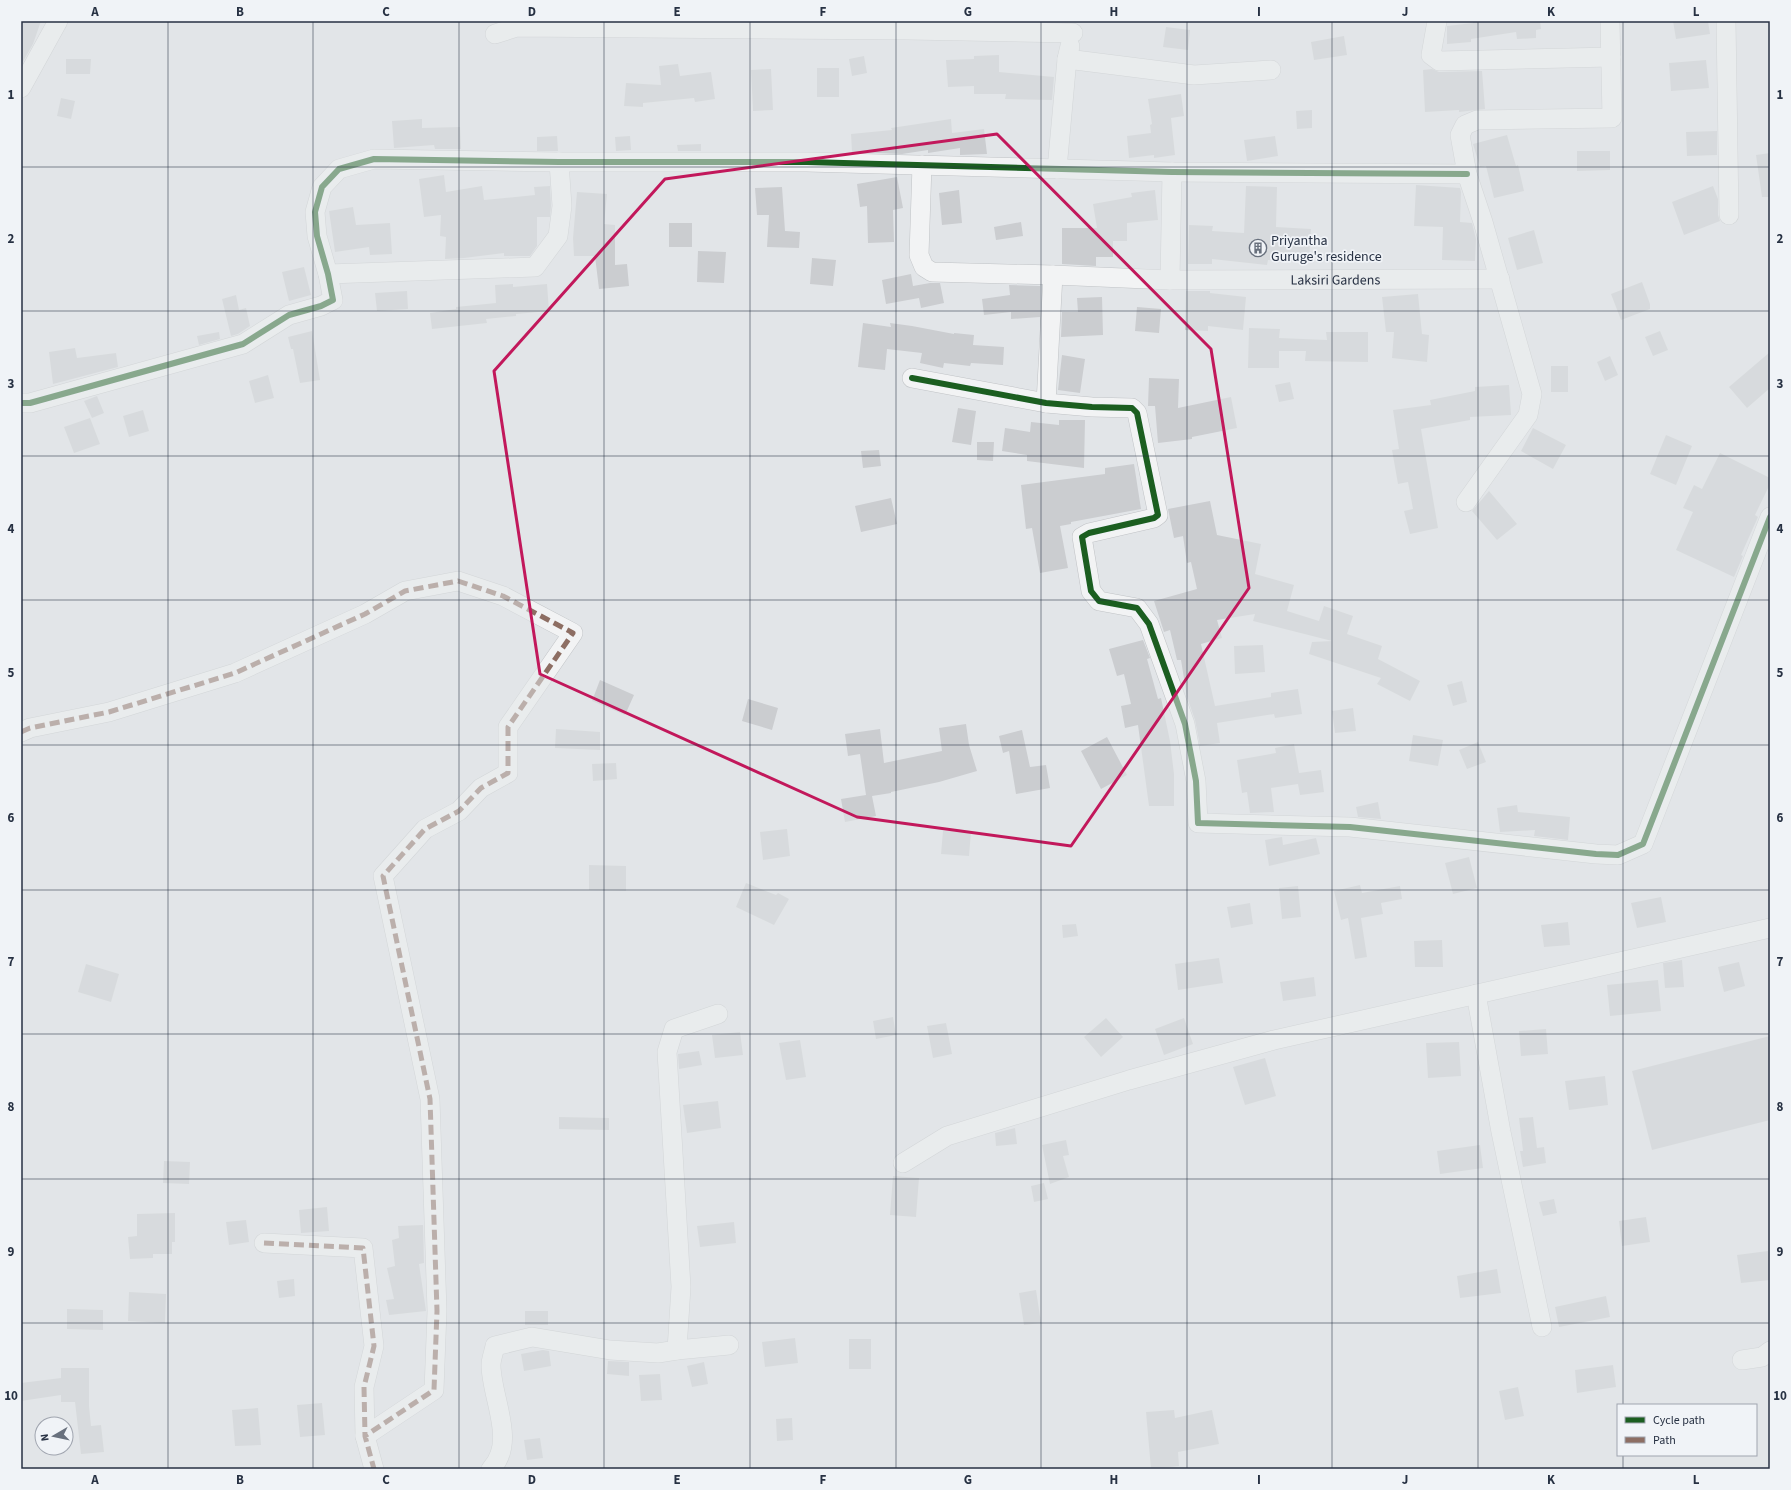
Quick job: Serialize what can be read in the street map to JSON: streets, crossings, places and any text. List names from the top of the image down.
{
  "streets": {
    "street": ["Laksiri Gardens"]
  },
  "places": {
    "building": ["Priyantha Guruge's residence"]
  },
  "legend": ["Cycle path", "Path"],
  "north": "left",
  "grid": {
    "columns": [
      "A",
      "B",
      "C",
      "D",
      "E",
      "F",
      "G",
      "H",
      "I",
      "J",
      "K",
      "L"
    ],
    "rows": [
      "1",
      "2",
      "3",
      "4",
      "5",
      "6",
      "7",
      "8",
      "9",
      "10"
    ]
  }
}
